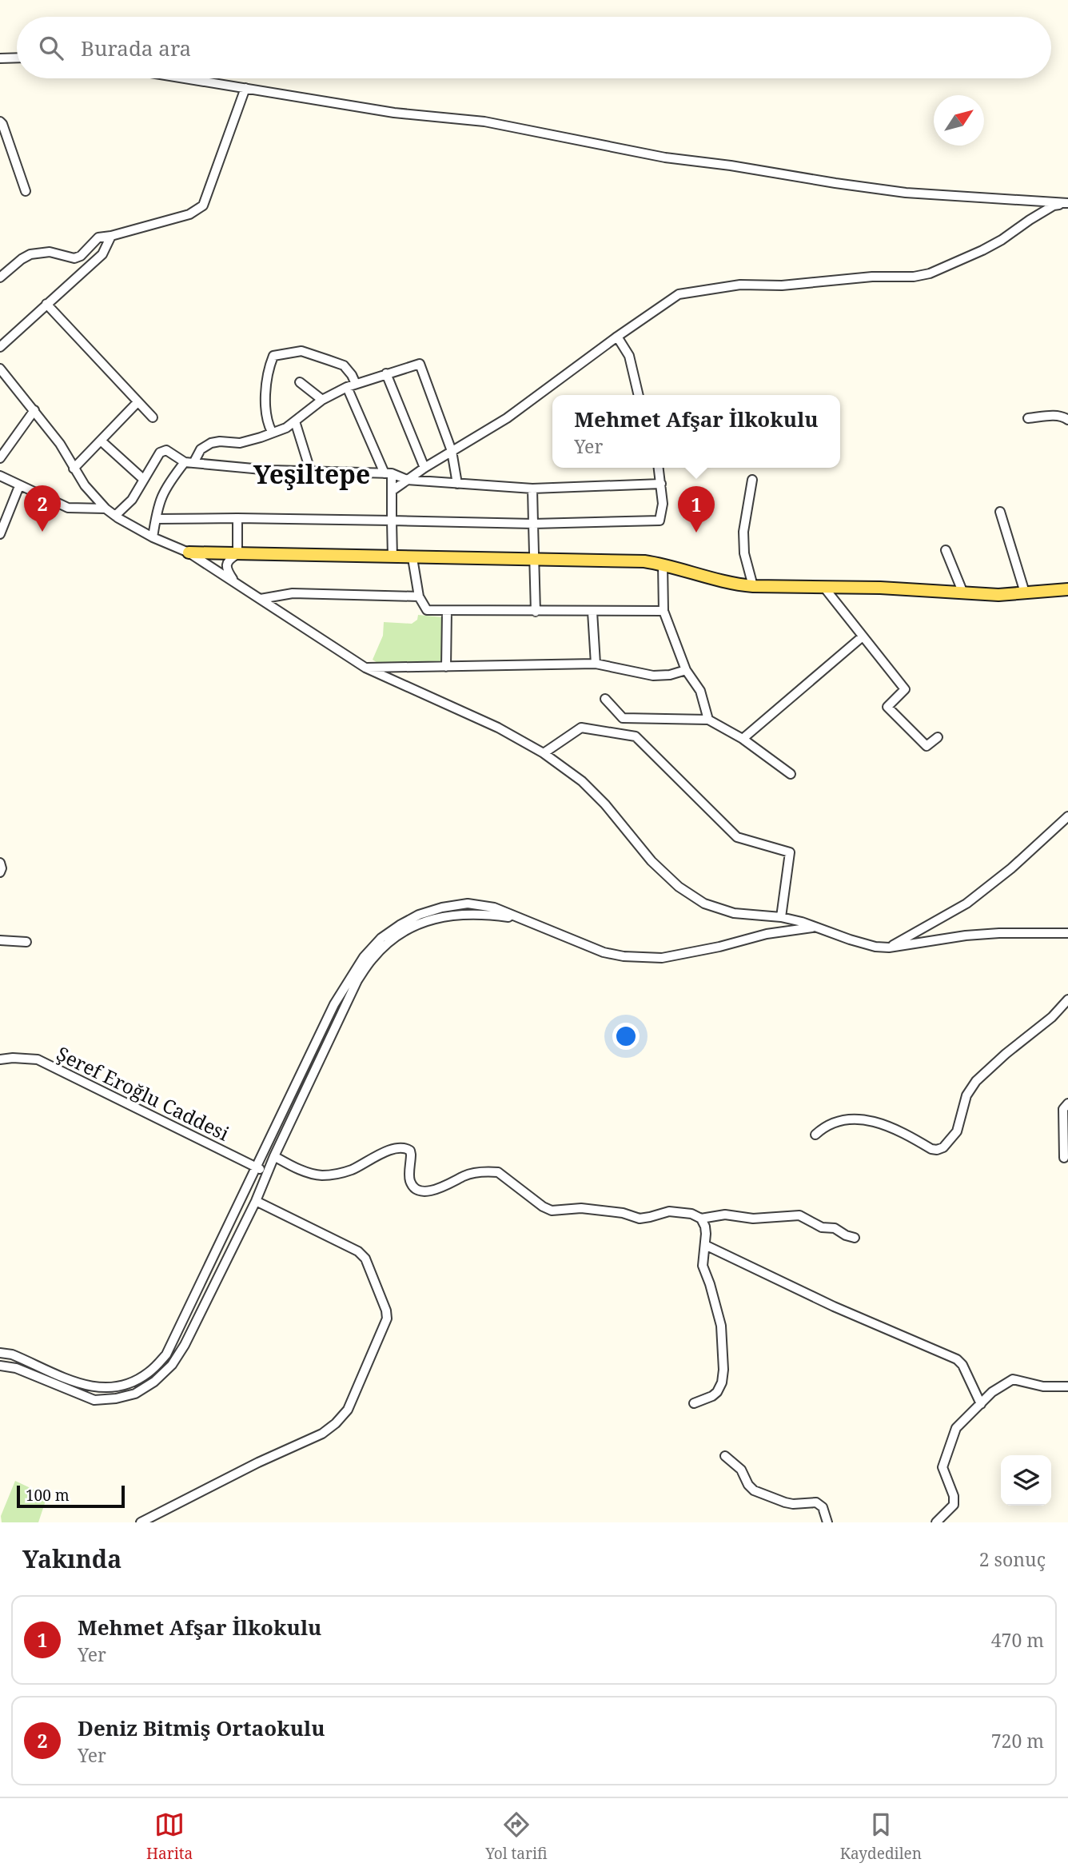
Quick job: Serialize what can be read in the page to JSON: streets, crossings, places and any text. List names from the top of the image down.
{
  "streets": {
    "street": ["Şeref Eroğlu Caddesi"]
  },
  "districts": ["Yeşiltepe"],
  "scale_bar": "100 m",
  "north": "top right",
  "page": {
    "search": "Burada ara",
    "popup": ["Mehmet Afşar İlkokulu", "Yer"],
    "pins": ["2", "1"],
    "scale": "100 m",
    "heading": ["Yakında", "2 sonuç"],
    "list": [
      {
        "mark": "1",
        "name": "Mehmet Afşar İlkokulu",
        "note": "Yer",
        "value": "470 m"
      },
      {
        "mark": "2",
        "name": "Deniz Bitmiş Ortaokulu",
        "note": "Yer",
        "value": "720 m"
      }
    ],
    "nav": ["Harita", "Yol tarifi", "Kaydedilen"]
  }
}
